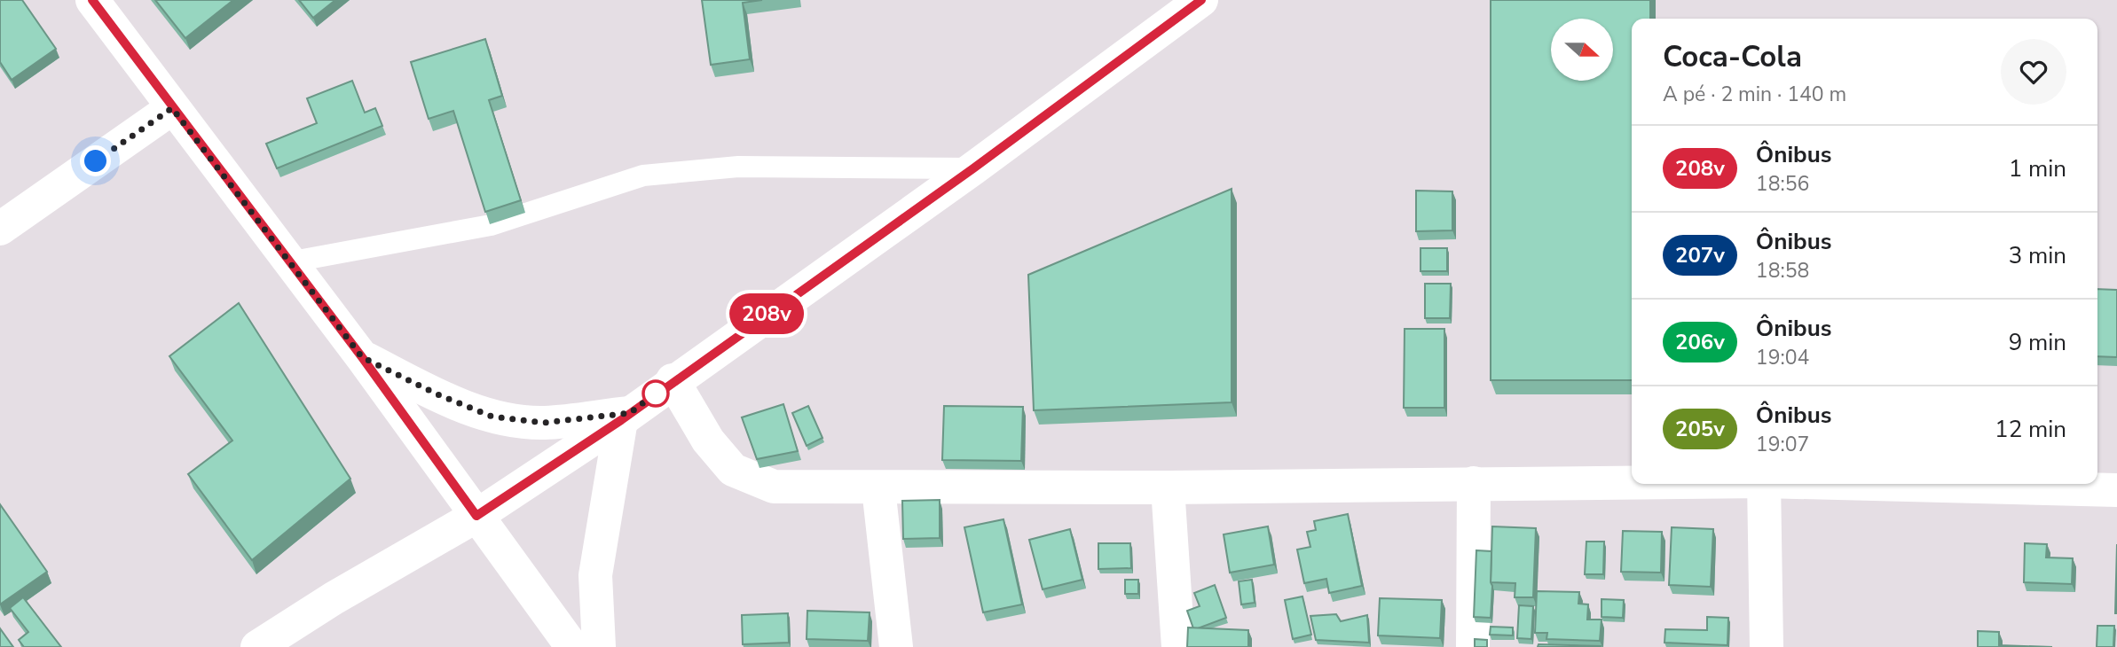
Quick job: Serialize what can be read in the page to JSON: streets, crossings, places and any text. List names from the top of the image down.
{
  "lines": ["bus line 208v"],
  "north": "right",
  "page": {
    "on_map": "208v",
    "heading": ["Coca-Cola", "A pé · 2 min · 140 m"],
    "list": [
      {
        "mark": "208v",
        "name": "Ônibus",
        "note": "18:56",
        "value": "1 min"
      },
      {
        "mark": "207v",
        "name": "Ônibus",
        "note": "18:58",
        "value": "3 min"
      },
      {
        "mark": "206v",
        "name": "Ônibus",
        "note": "19:04",
        "value": "9 min"
      },
      {
        "mark": "205v",
        "name": "Ônibus",
        "note": "19:07",
        "value": "12 min"
      }
    ]
  }
}
